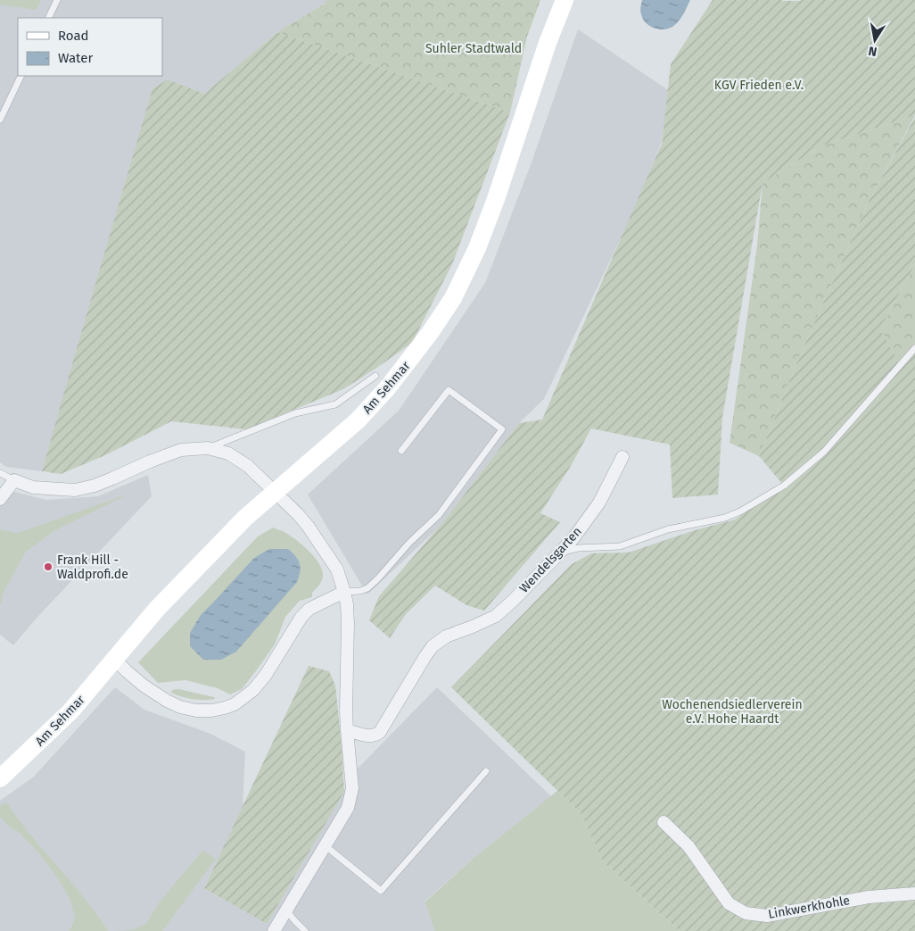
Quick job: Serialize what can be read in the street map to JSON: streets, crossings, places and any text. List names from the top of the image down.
{
  "streets": {
    "main road": ["Am Sehmar"],
    "street": ["Wendelsgarten", "Linkwerkhohle"]
  },
  "parks": ["Suhler Stadtwald", "KGV Frieden e.V.", "Wochenendsiedlerverein e.V. Hohe Haardt"],
  "places": ["Frank Hill - Waldprofi.de"],
  "legend": ["Road", "Water"],
  "north": "bottom"
}
